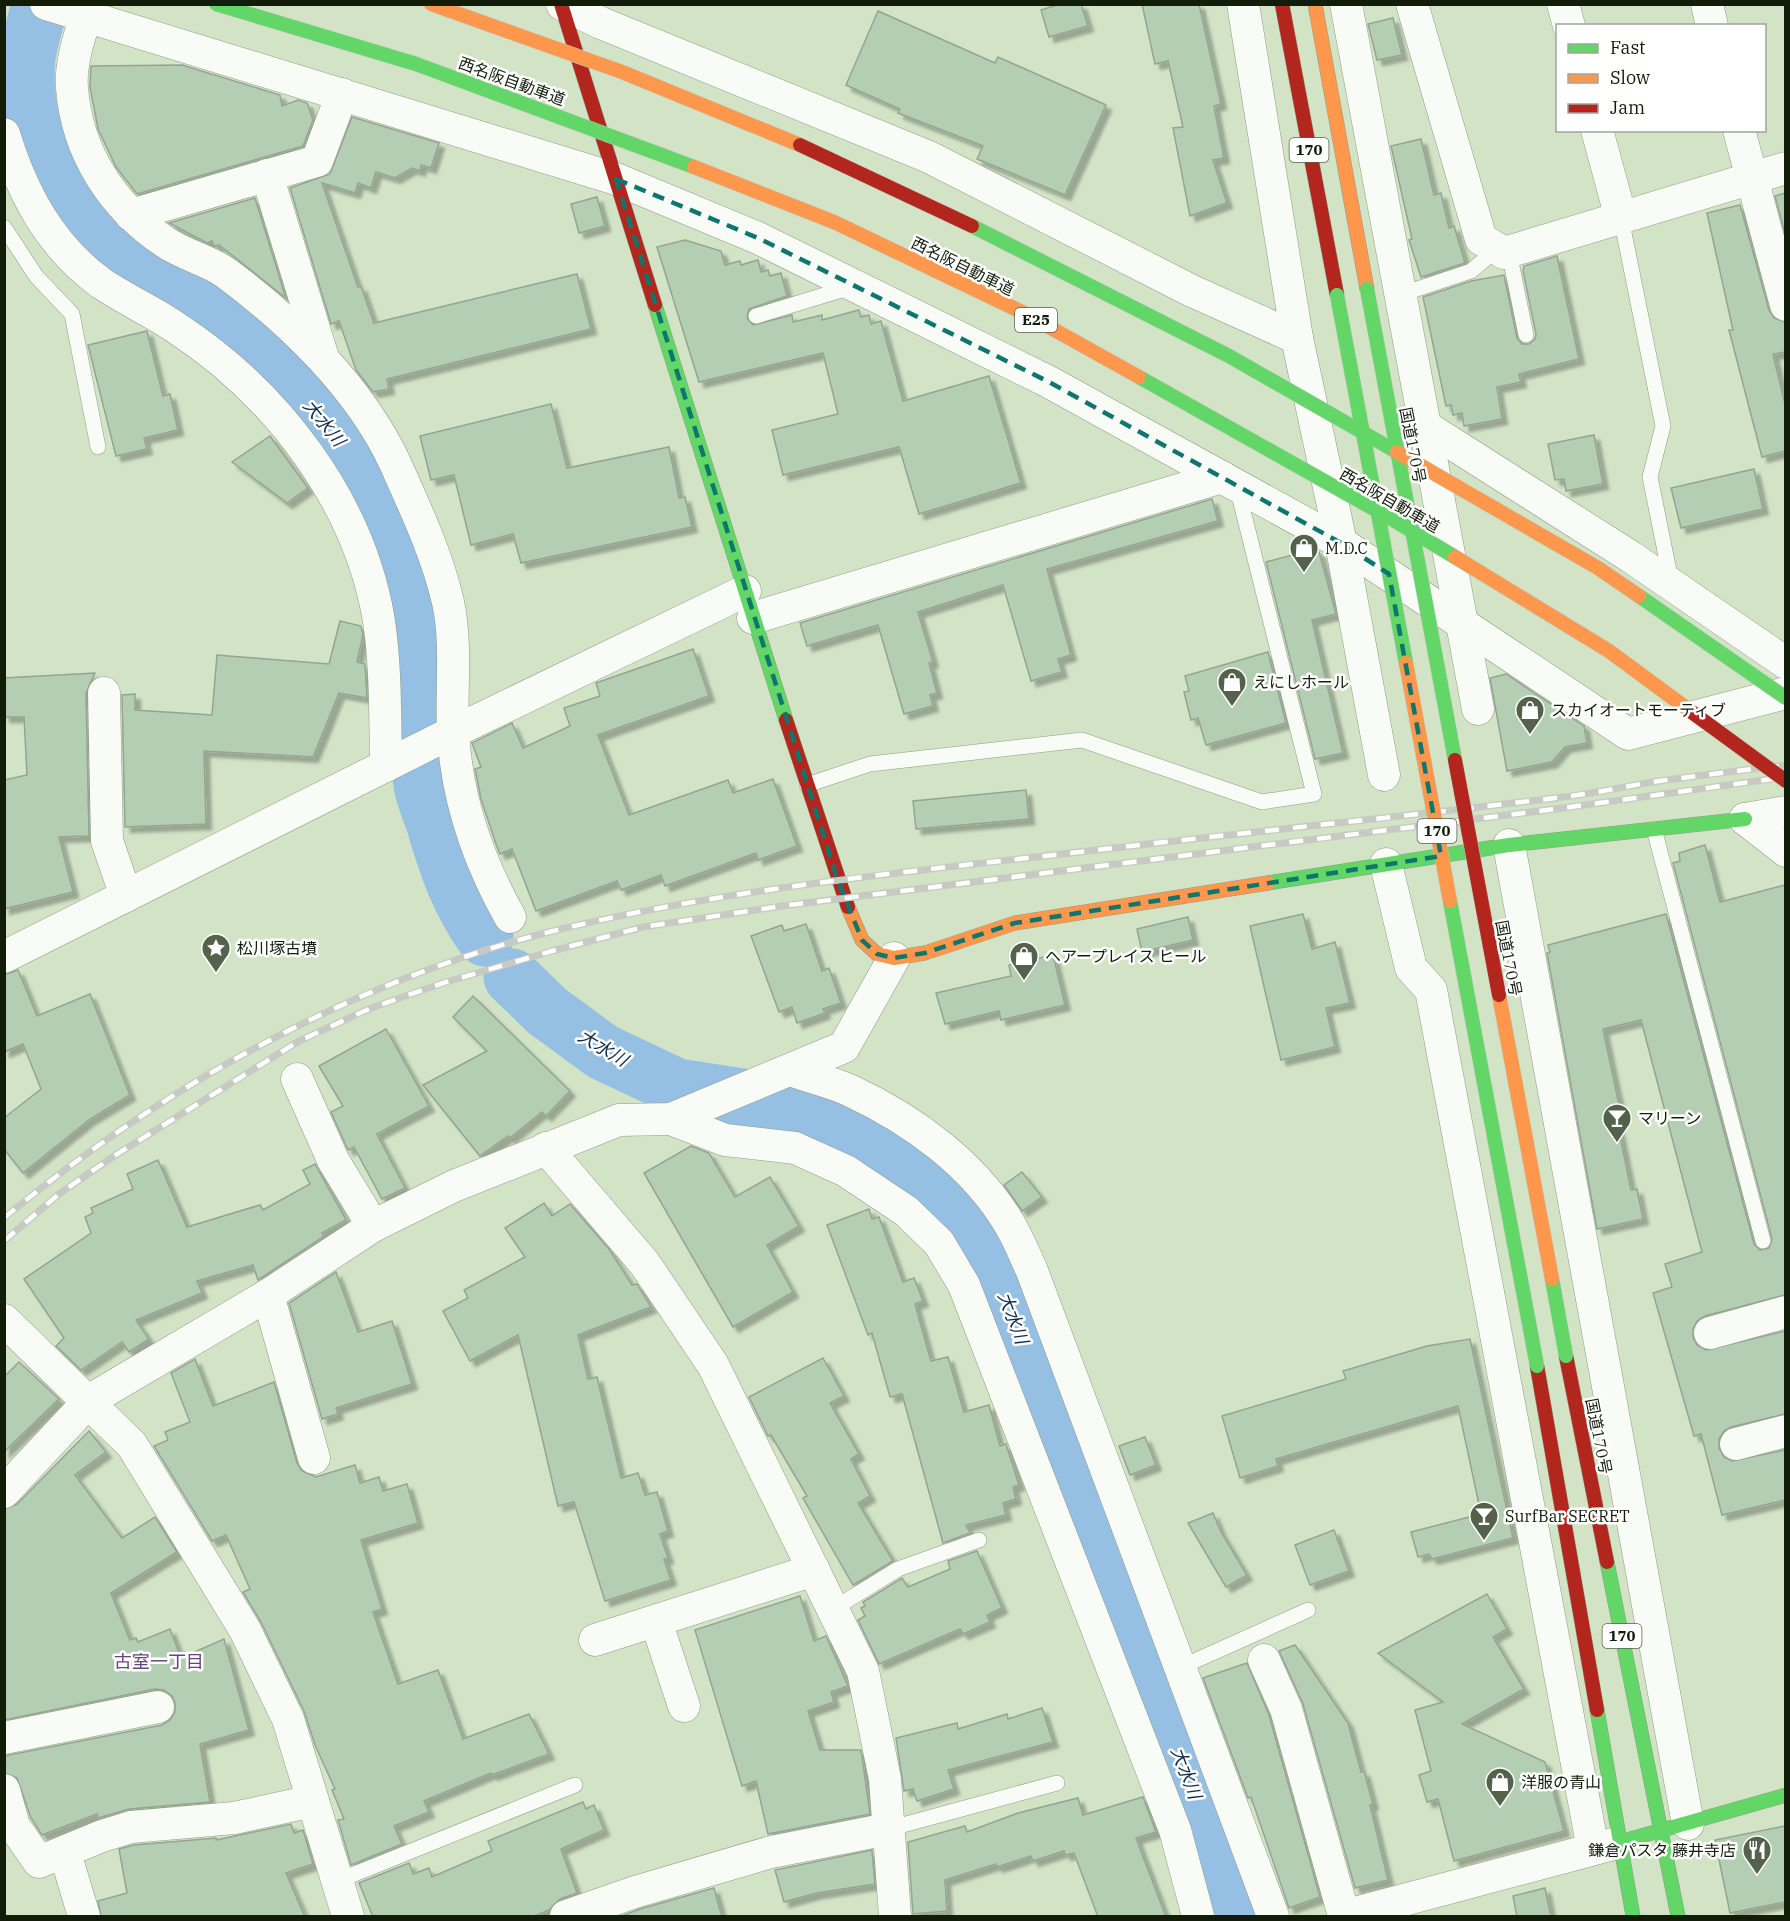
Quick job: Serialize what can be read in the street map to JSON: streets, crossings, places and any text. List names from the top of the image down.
{
  "streets": {
    "main road": [
      "西名阪自動車道",
      "170",
      "E25",
      "国道170号"
    ]
  },
  "districts": ["古室一丁目"],
  "water": ["大水川"],
  "places": {
    "shop": [
      "M.D.C",
      "えにしホール",
      "スカイオートモーティブ",
      "ヘアープレイス ヒール",
      "洋服の青山"
    ],
    "place": ["松川塚古墳"],
    "bar": ["マリーン", "SurfBar SECRET"],
    "restaurant": ["鎌倉パスタ 藤井寺店"]
  },
  "legend": ["Fast", "Slow", "Jam"]
}
